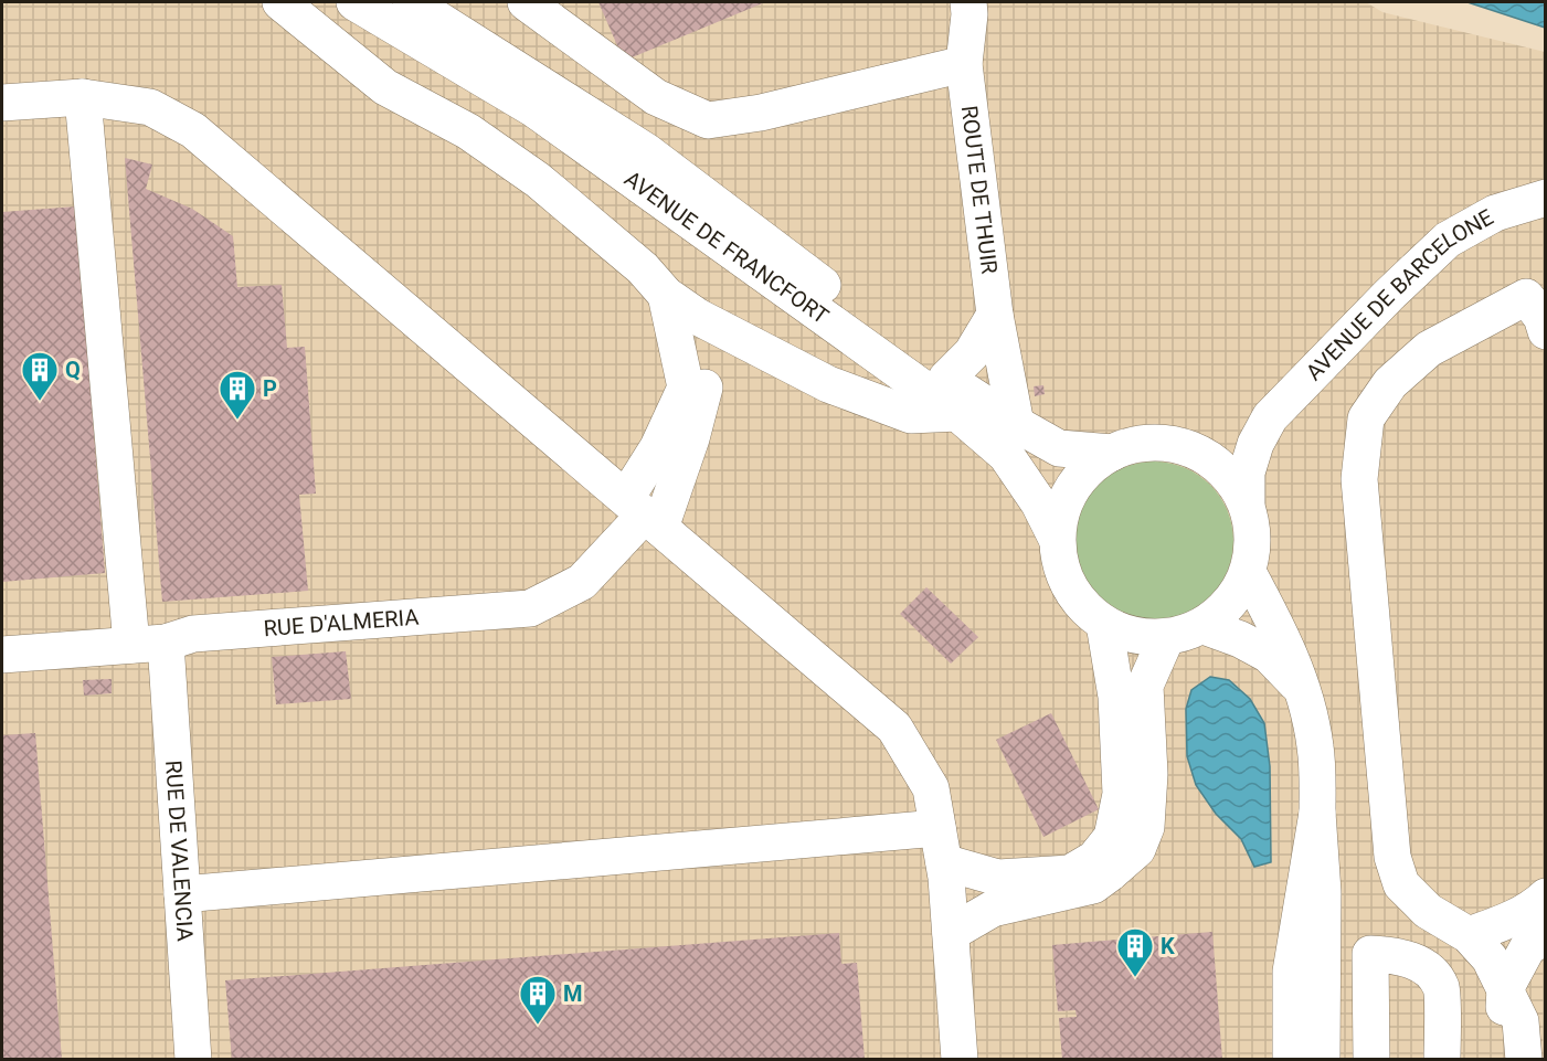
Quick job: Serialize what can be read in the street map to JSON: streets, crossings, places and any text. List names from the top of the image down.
{
  "streets": {
    "street": [
      "ROUTE DE THUIR",
      "AVENUE DE FRANCFORT",
      "AVENUE DE BARCELONE",
      "RUE D'ALMERIA",
      "RUE DE VALENCIA"
    ]
  },
  "crossings": [
    ["ROUTE DE THUIR", "AVENUE DE FRANCFORT"],
    ["RUE D'ALMERIA", "RUE DE VALENCIA"]
  ],
  "places": {
    "building": [
      "Q",
      "P",
      "K",
      "M"
    ]
  }
}
